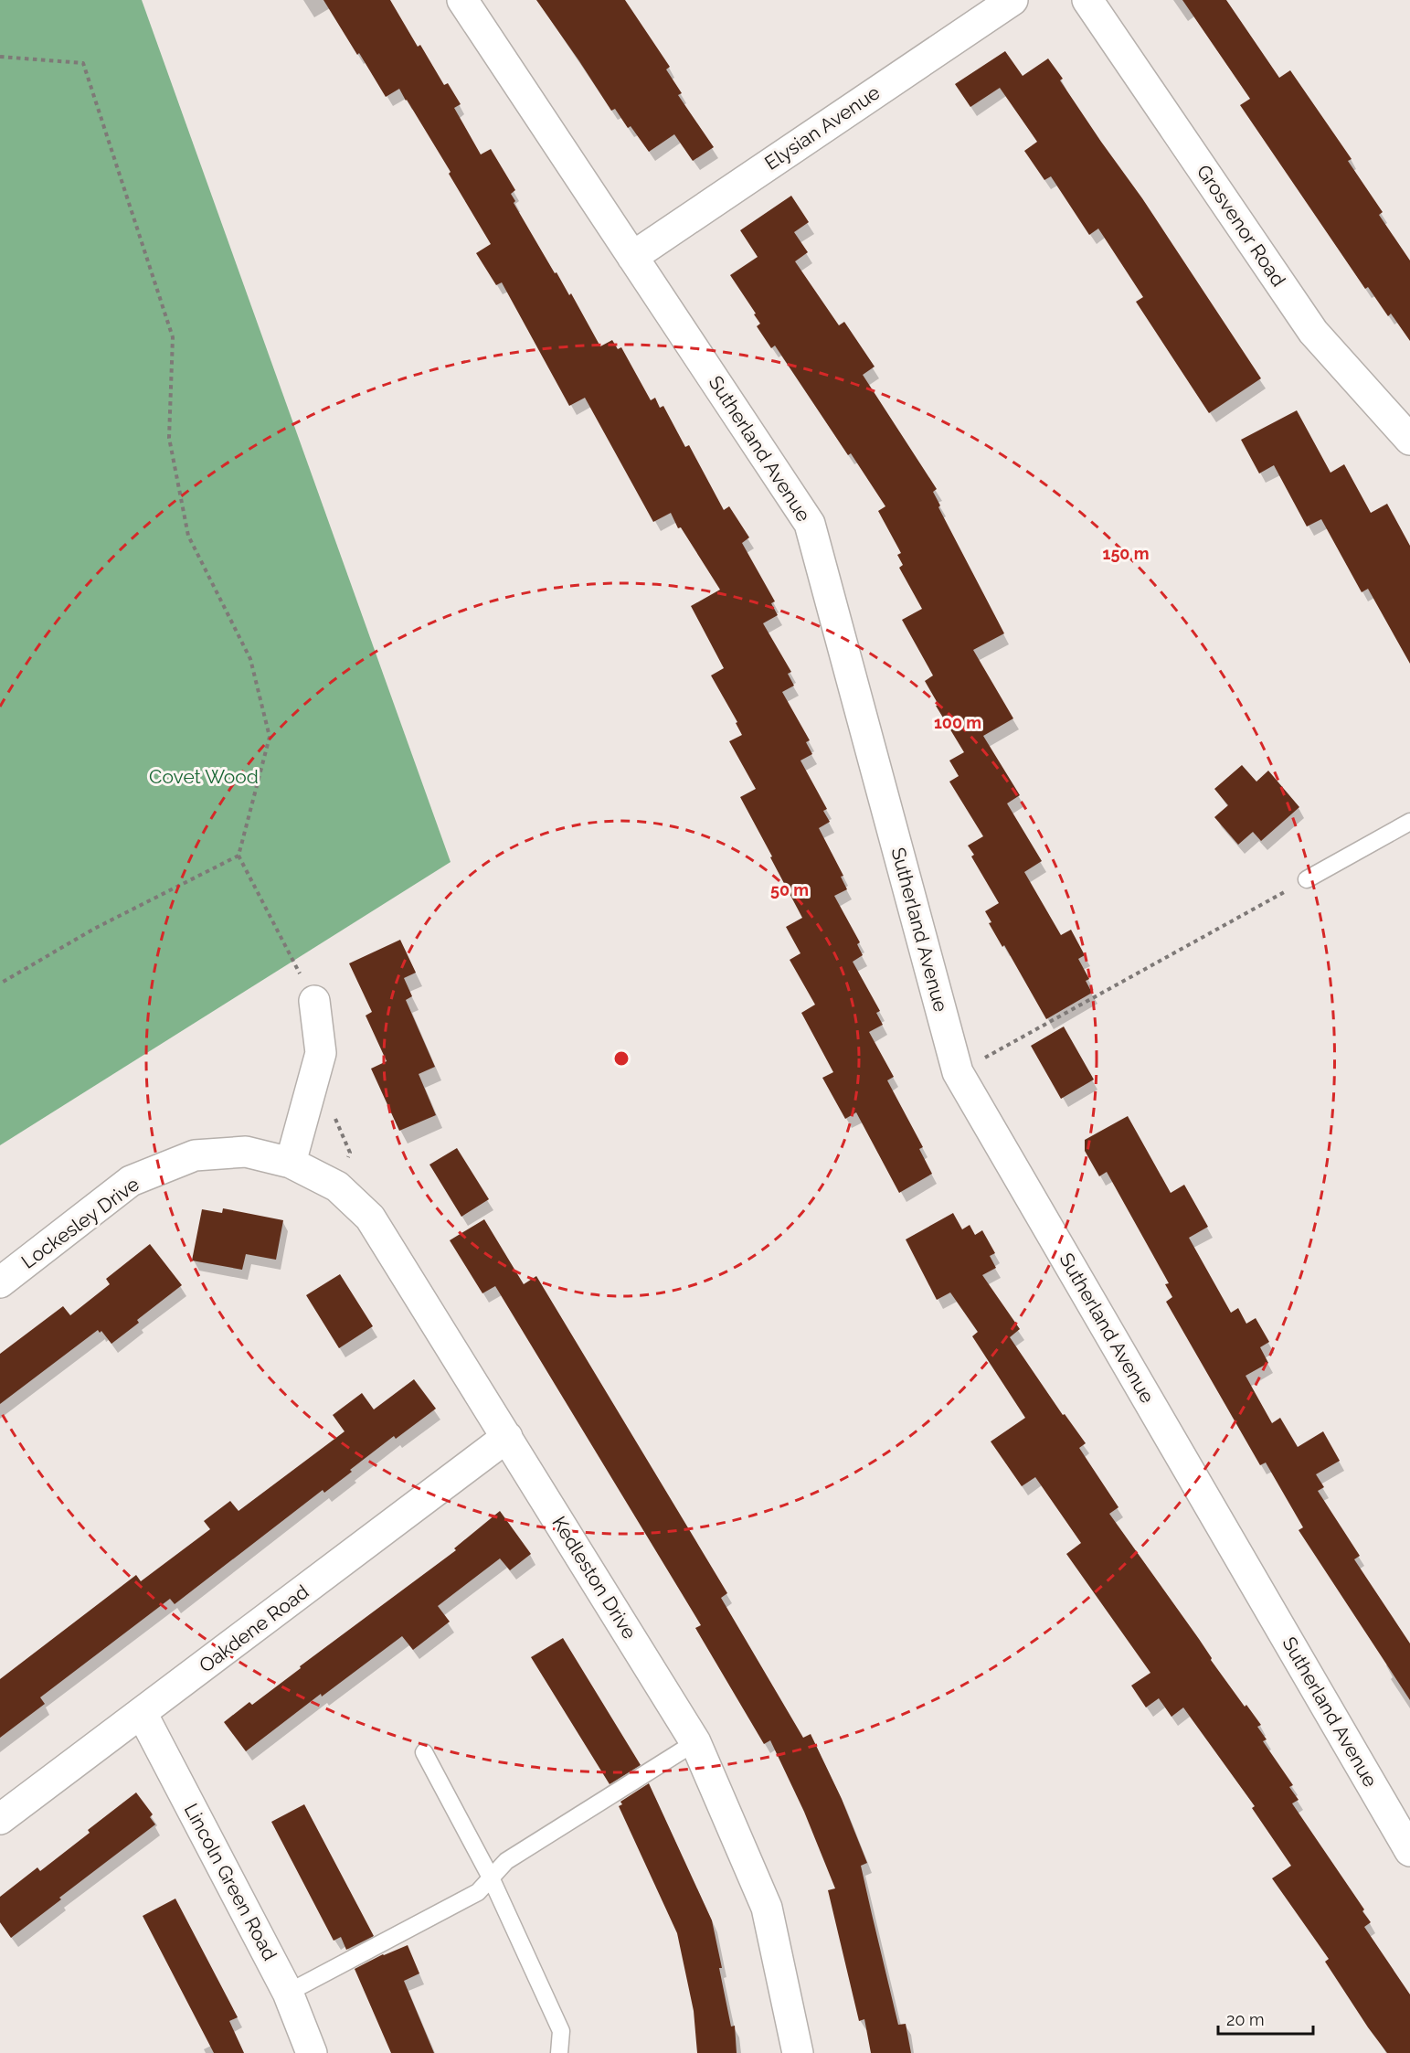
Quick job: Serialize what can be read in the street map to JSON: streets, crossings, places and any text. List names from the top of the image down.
{
  "streets": {
    "street": [
      "Elysian Avenue",
      "Grosvenor Road",
      "Sutherland Avenue",
      "Lockesley Drive",
      "Kedleston Drive",
      "Oakdene Road",
      "Lincoln Green Road"
    ]
  },
  "crossings": [
    ["Elysian Avenue", "Sutherland Avenue"],
    ["Lockesley Drive", "Kedleston Drive"],
    ["Kedleston Drive", "Oakdene Road"],
    ["Oakdene Road", "Lincoln Green Road"]
  ],
  "parks": ["Covet Wood"],
  "scale_bar": "20 m",
  "rings": ["150 m", "100 m", "50 m"]
}
